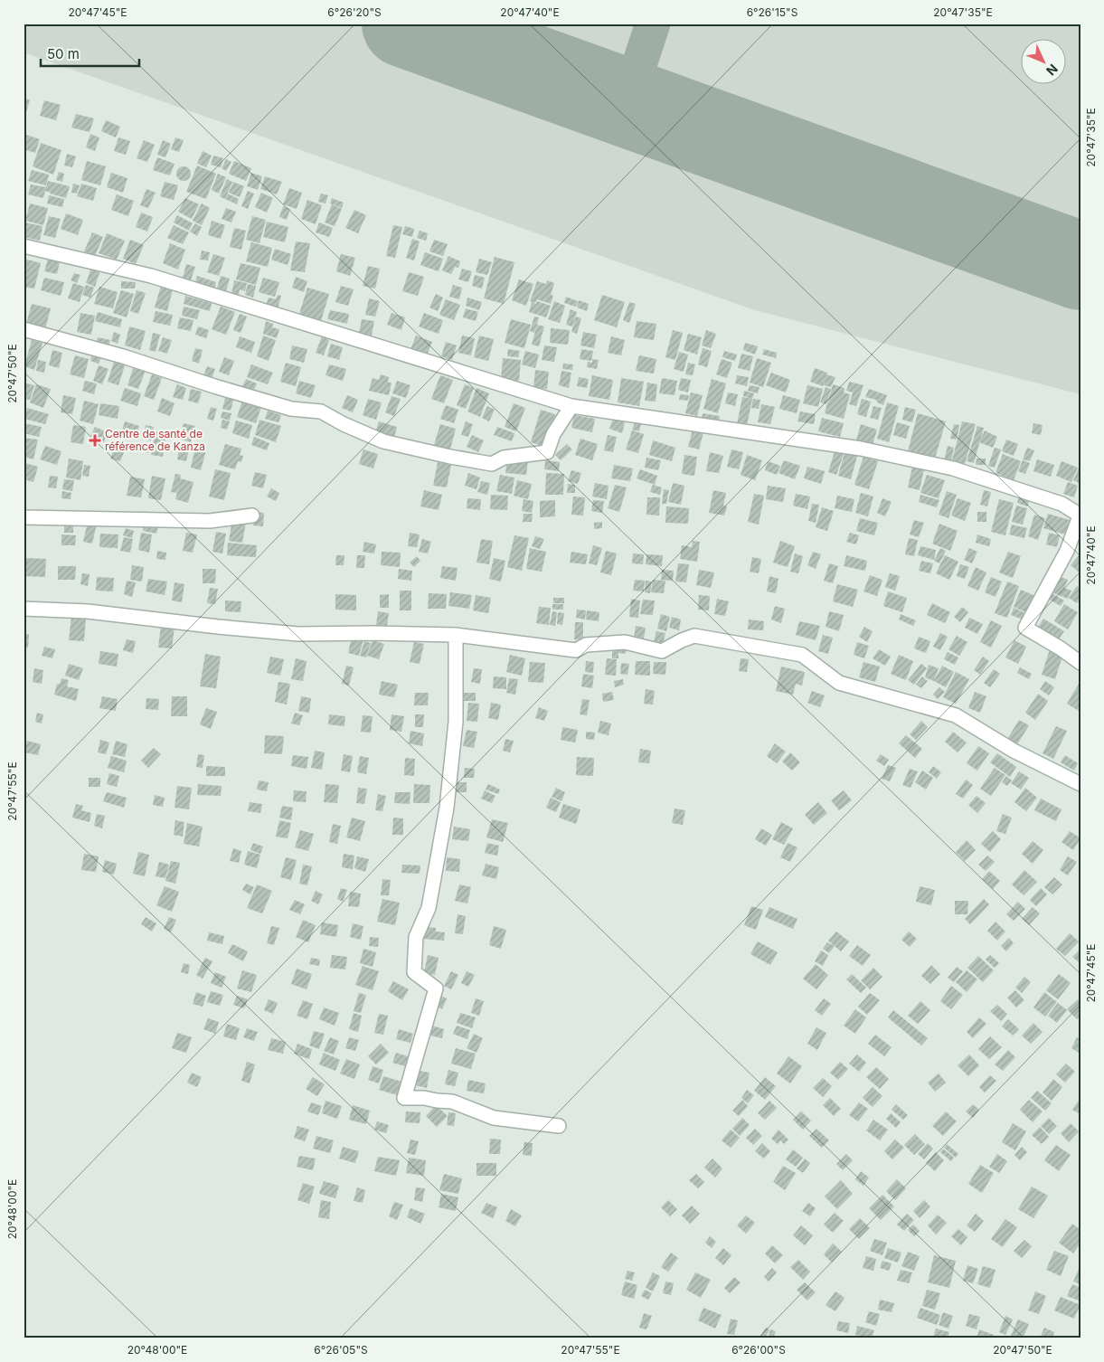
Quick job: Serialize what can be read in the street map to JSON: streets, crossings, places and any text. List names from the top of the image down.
{
  "places": {
    "health": ["Centre de santé de référence de Kanza"]
  },
  "scale_bar": "50 m",
  "north": "bottom right",
  "coordinates": [
    "20°47'45\"E",
    "6°26'20\"S",
    "20°47'40\"E",
    "6°26'15\"S",
    "20°47'35\"E",
    "20°47'50\"E",
    "20°47'55\"E",
    "20°48'00\"E",
    "6°26'05\"S",
    "6°26'00\"S"
  ]
}
